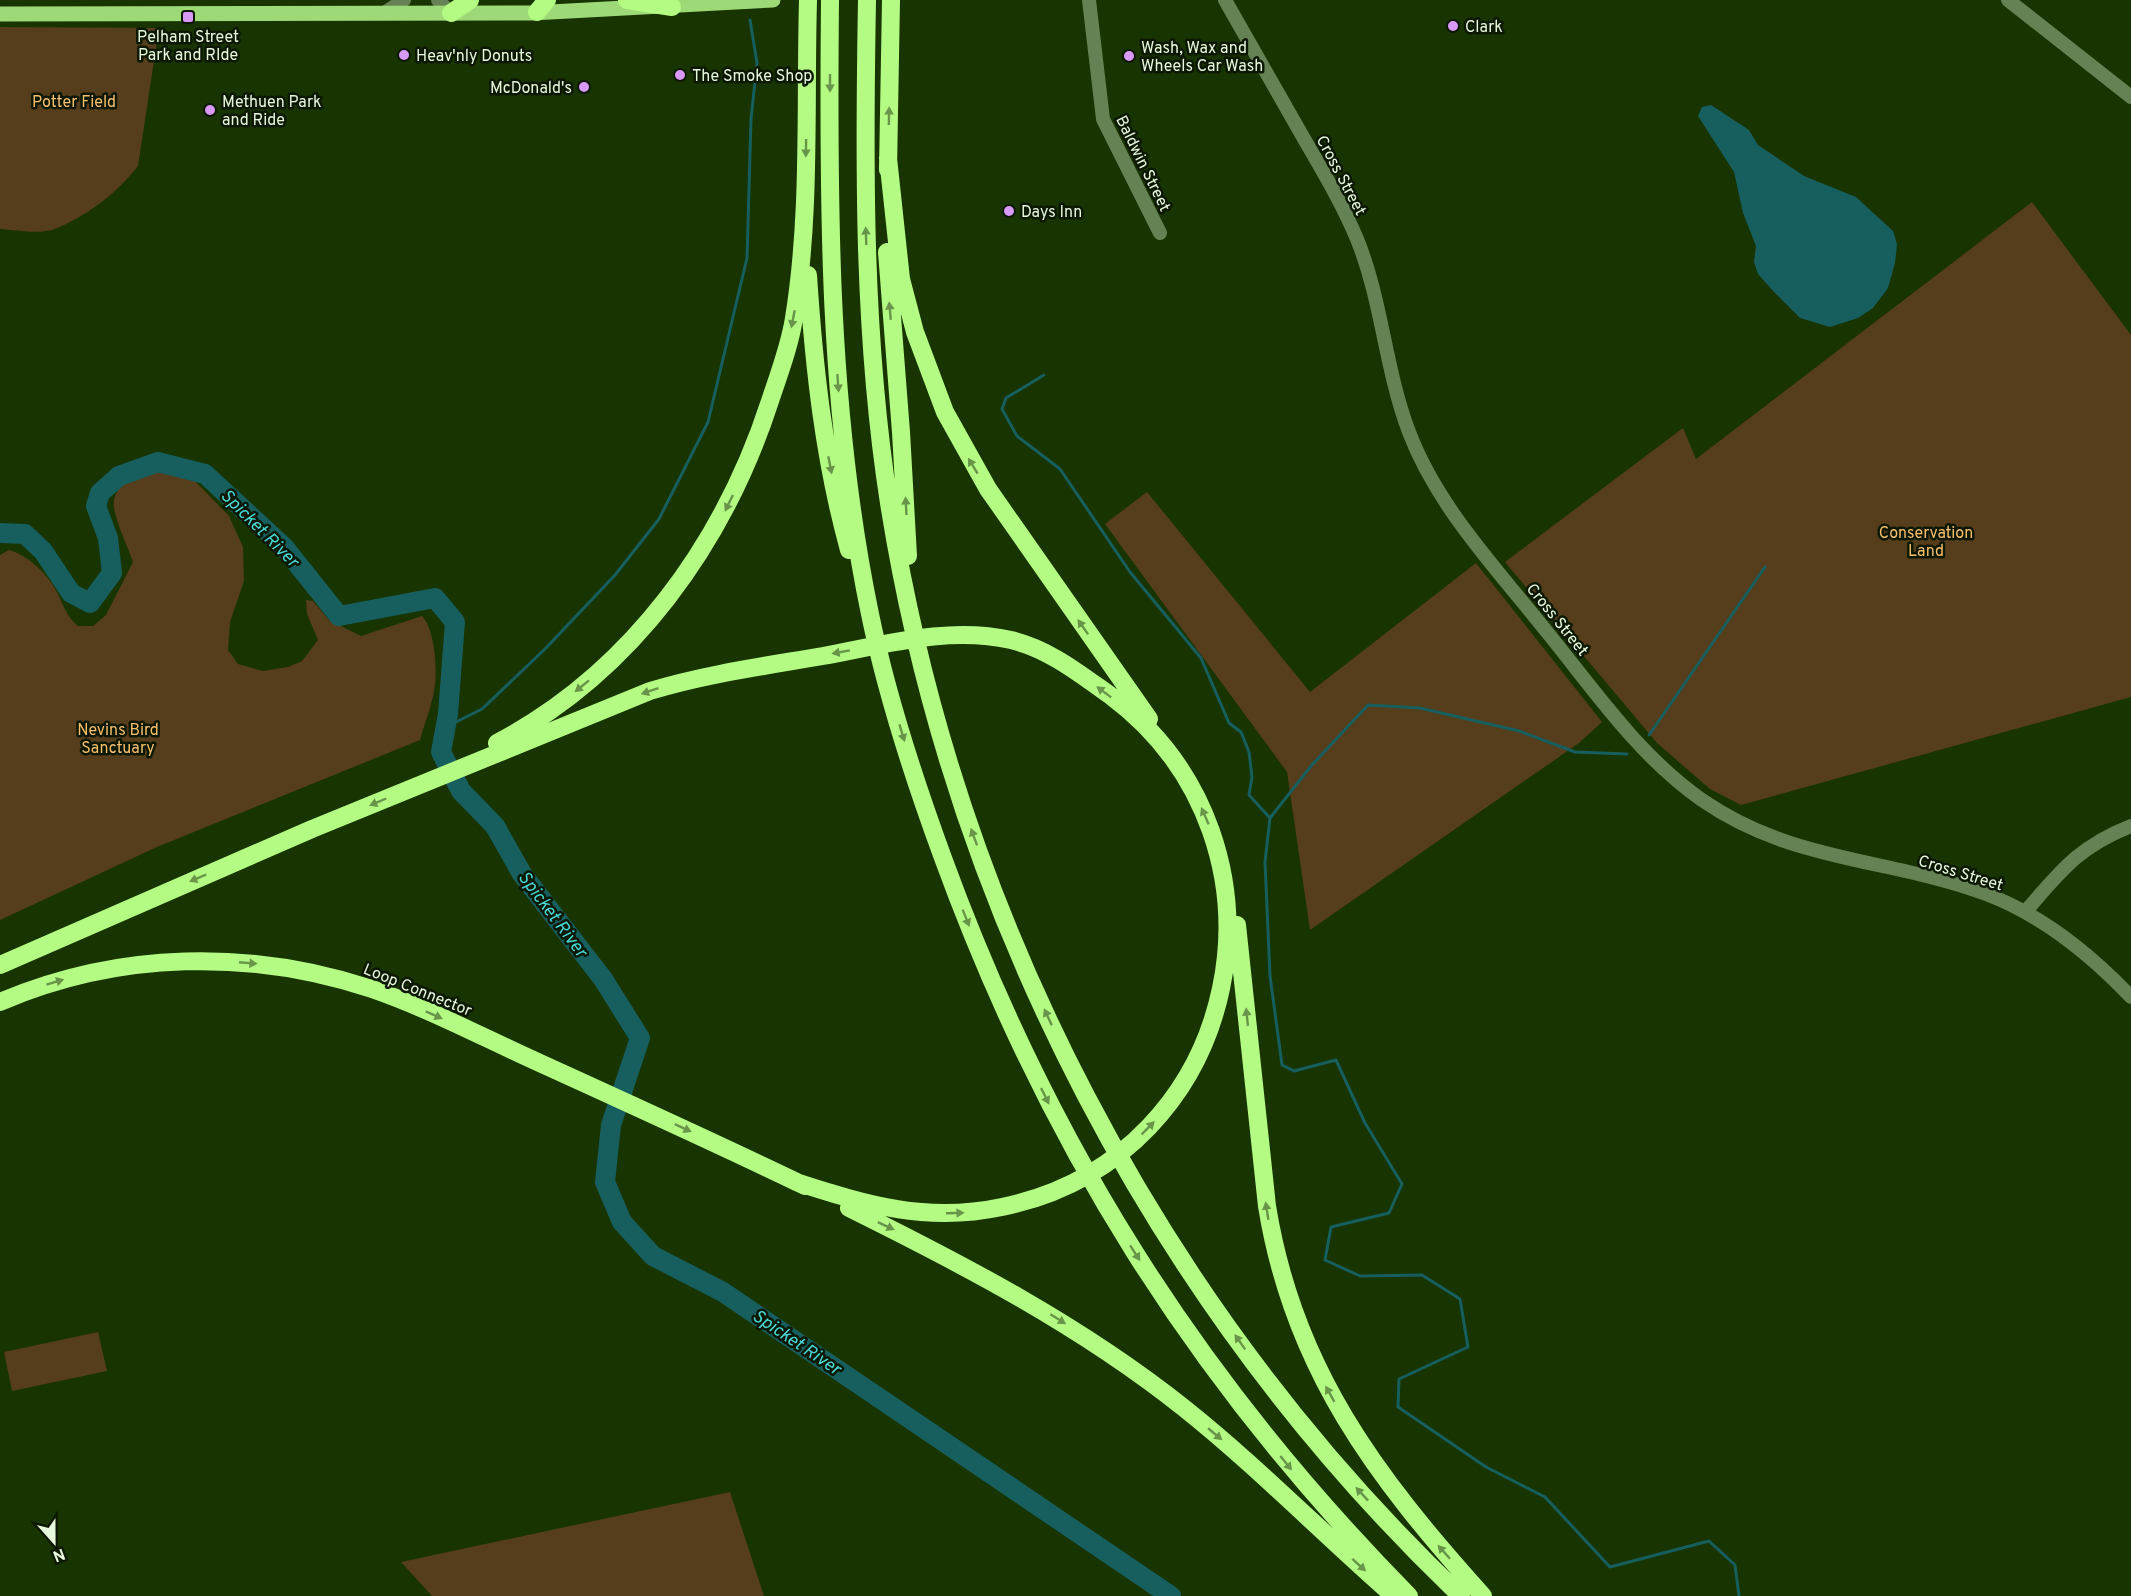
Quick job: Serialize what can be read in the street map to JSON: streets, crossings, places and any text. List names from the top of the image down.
{
  "streets": {
    "highway": ["Loop Connector"],
    "street": ["Baldwin Street", "Cross Street"]
  },
  "one_way": ["Loop Connector"],
  "water": ["Spicket River"],
  "parks": ["Potter Field", "Conservation Land", "Nevins Bird Sanctuary"],
  "places": {
    "transit": ["Pelham Street Park and RIde"],
    "other": [
      "Clark",
      "Heav'nly Donuts",
      "Wash, Wax and Wheels Car Wash",
      "The Smoke Shop",
      "McDonald's",
      "Methuen Park and Ride",
      "Days Inn"
    ]
  },
  "north": "bottom"
}
